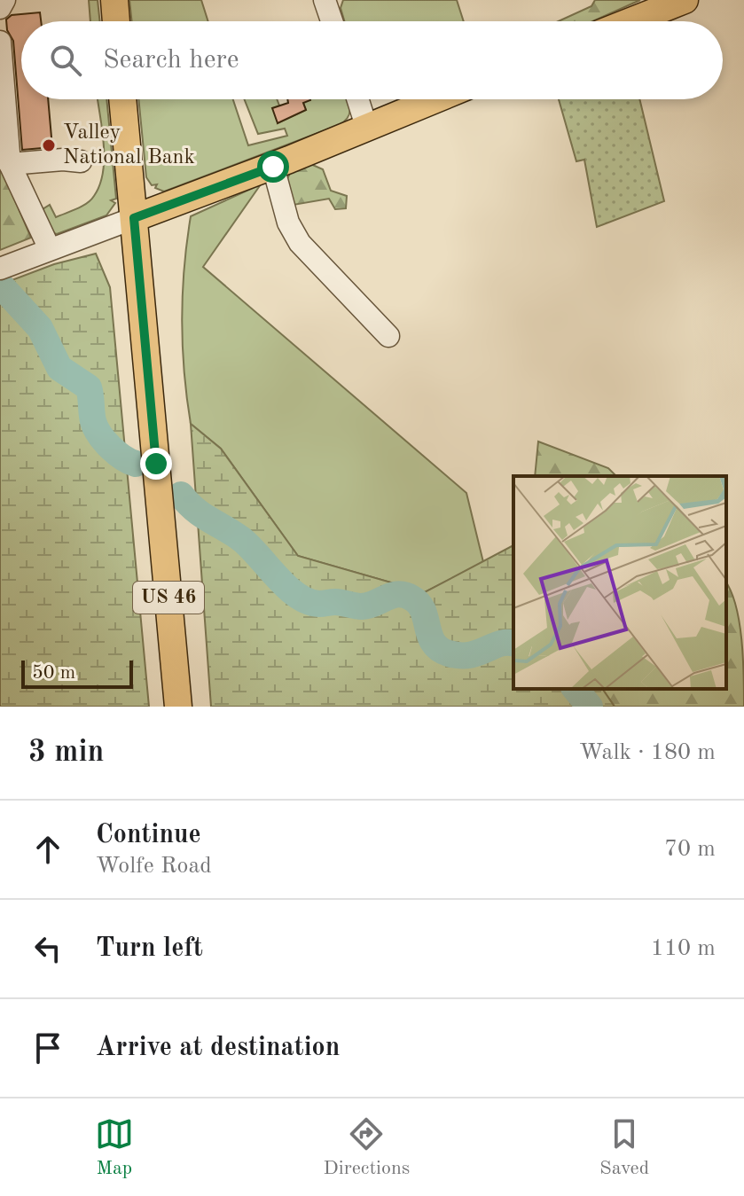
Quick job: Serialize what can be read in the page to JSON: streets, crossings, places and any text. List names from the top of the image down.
{
  "streets": {
    "main road": ["US 46"]
  },
  "places": ["Valley National Bank"],
  "scale_bar": "50 m",
  "page": {
    "search": "Search here",
    "scale": "50 m",
    "heading": ["3 min", "Walk · 180 m"],
    "list": [
      ["Continue", "Wolfe Road", "70 m"],
      ["Turn left", "110 m"],
      "Arrive at destination"
    ],
    "nav": ["Map", "Directions", "Saved"]
  }
}
